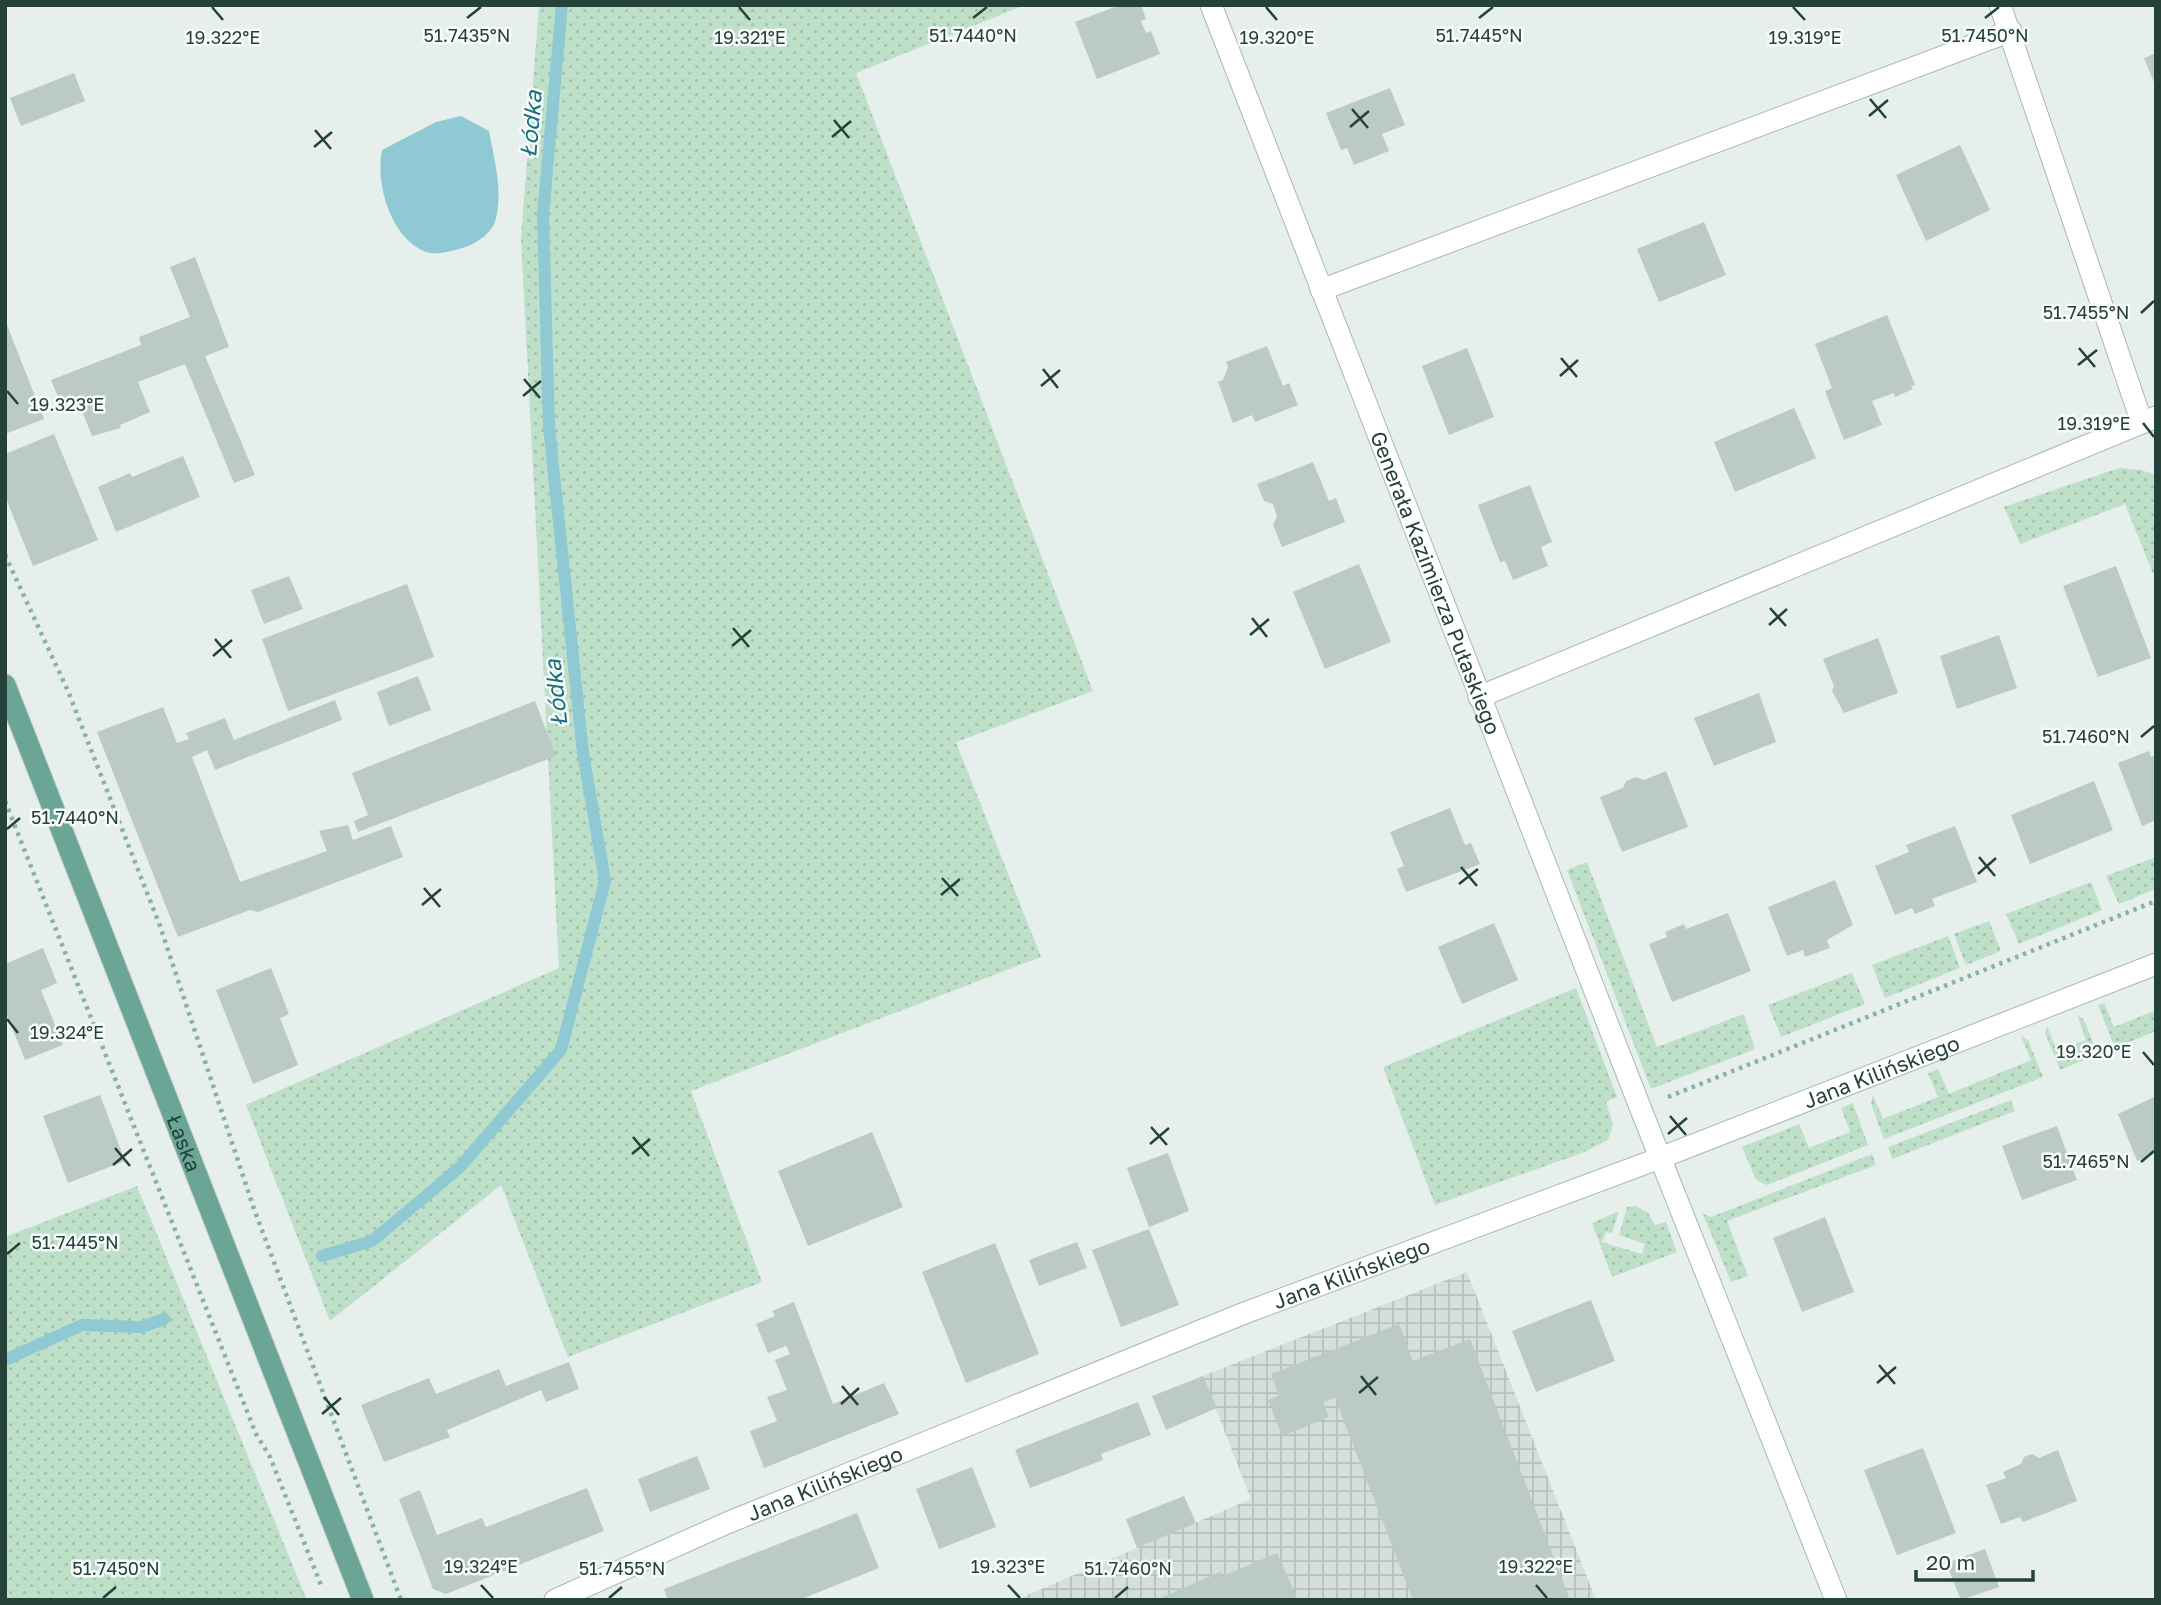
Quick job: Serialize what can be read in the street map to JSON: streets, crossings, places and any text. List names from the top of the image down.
{
  "streets": {
    "main road": ["Łaska"],
    "street": ["Generała Kazimierza Pułaskiego", "Jana Kilińskiego"]
  },
  "crossings": [
    ["Generała Kazimierza Pułaskiego", "Jana Kilińskiego"]
  ],
  "water": ["Łódka"],
  "scale_bar": "20 m",
  "coordinates": [
    "51.7435°N",
    "51.7440°N",
    "51.7445°N",
    "51.7450°N",
    "19.322°E",
    "19.321°E",
    "19.320°E",
    "19.319°E",
    "51.7455°N",
    "19.323°E",
    "51.7460°N",
    "19.324°E",
    "51.7465°N"
  ]
}
